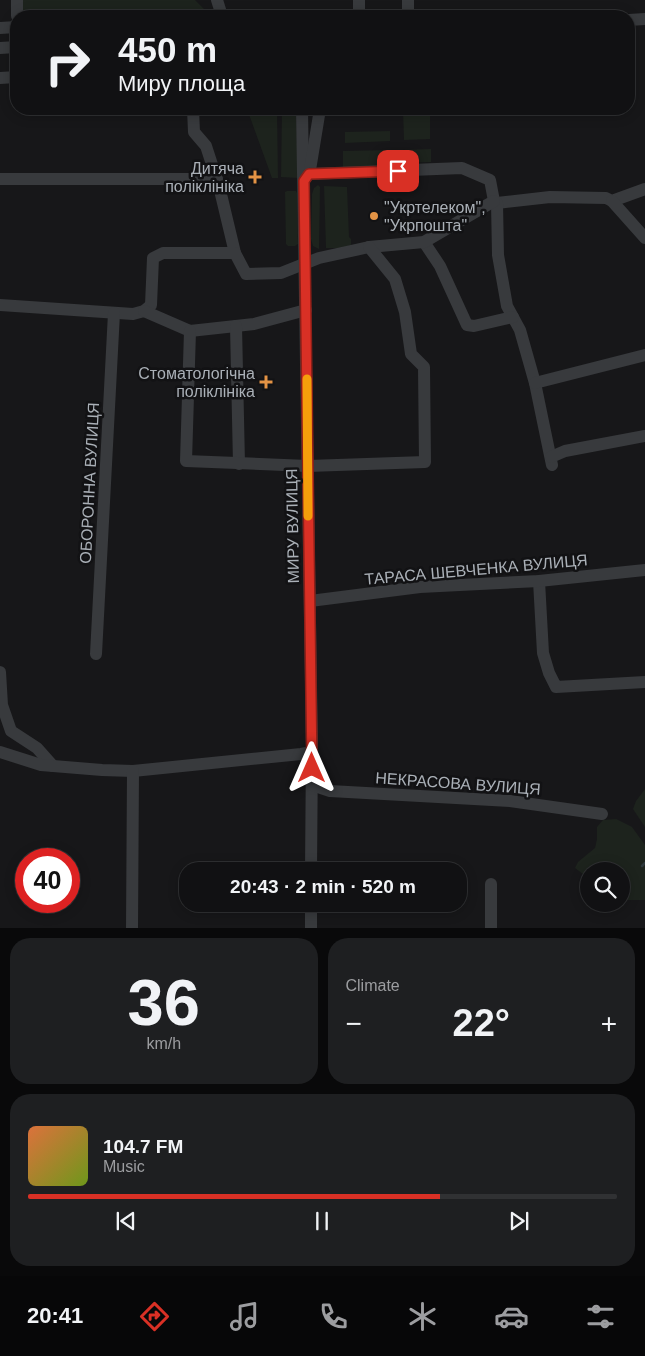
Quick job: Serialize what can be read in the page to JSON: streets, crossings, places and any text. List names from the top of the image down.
{
  "streets": {
    "street": [
      "ОБОРОННА ВУЛИЦЯ",
      "МИРУ ВУЛИЦЯ",
      "ТАРАСА ШЕВЧЕНКА ВУЛИЦЯ",
      "НЕКРАСОВА ВУЛИЦЯ"
    ]
  },
  "crossings": [
    ["МИРУ ВУЛИЦЯ", "ТАРАСА ШЕВЧЕНКА ВУЛИЦЯ"],
    ["МИРУ ВУЛИЦЯ", "НЕКРАСОВА ВУЛИЦЯ"]
  ],
  "places": {
    "health": ["Дитяча поліклініка", "Стоматологічна поліклініка"],
    "other": ["\"Укртелеком\", \"Укрпошта\""]
  },
  "page": {
    "turn": ["450 m", "Миру площа"],
    "limit": "40",
    "trip": "20:43 · 2 min · 520 m",
    "tile": [
      ["36", "km/h"],
      "Climate"
    ],
    "heat": ["−", "22°", "+"],
    "song": ["104.7 FM", "Music"],
    "tabs": "20:41"
  }
}
